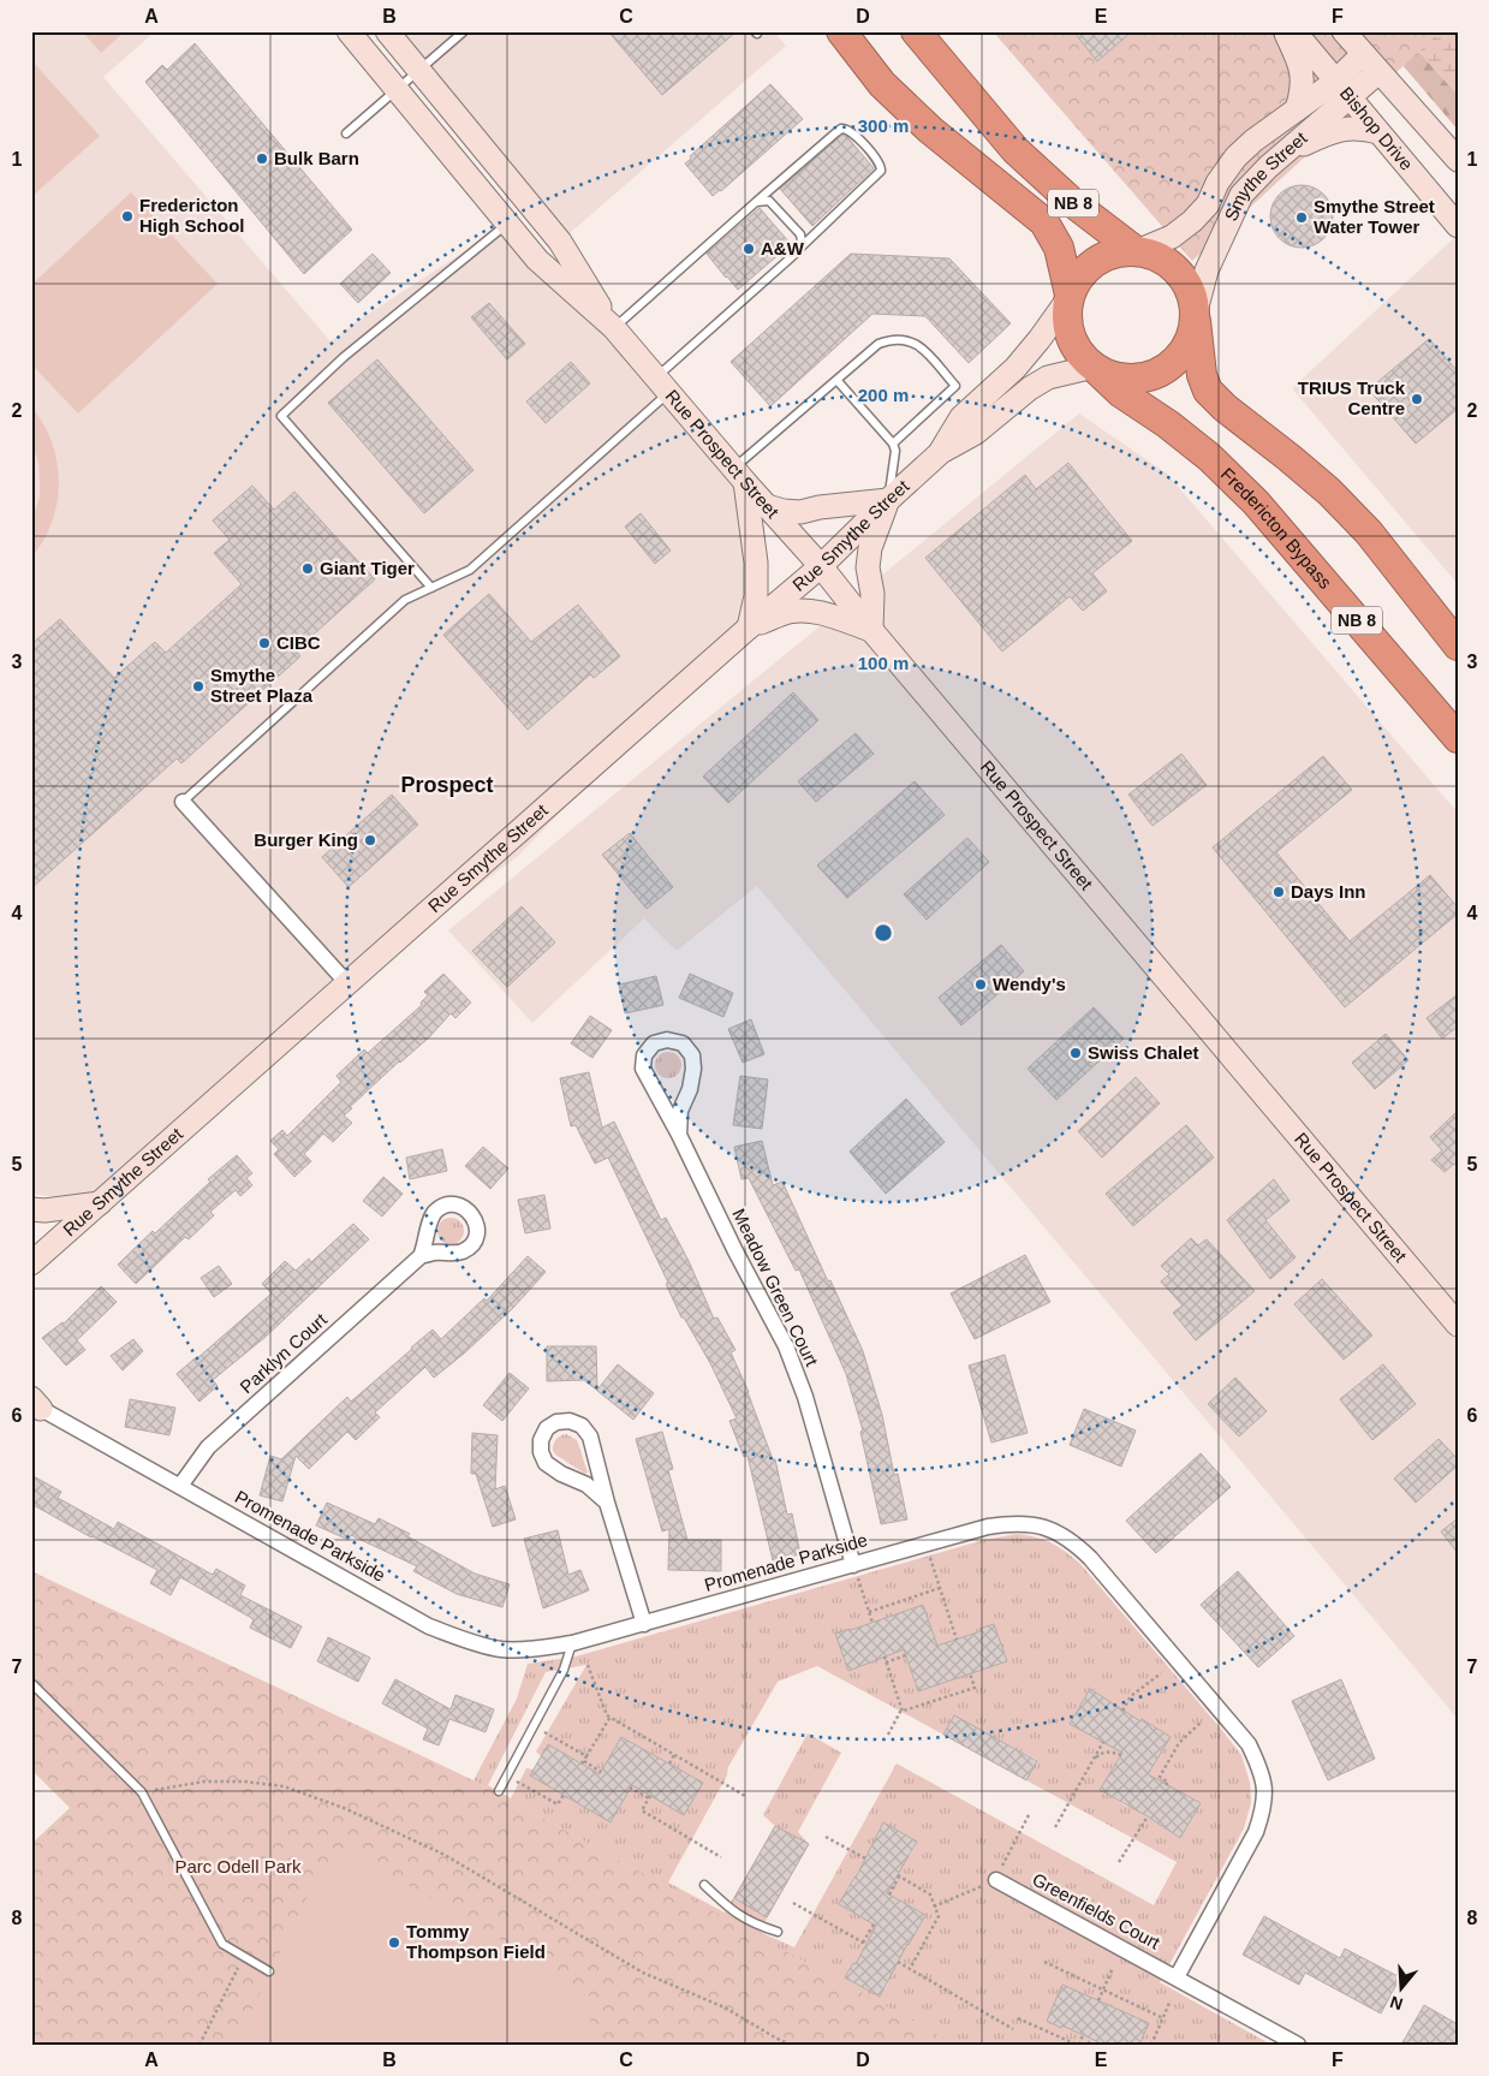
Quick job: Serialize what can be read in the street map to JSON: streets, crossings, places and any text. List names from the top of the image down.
{
  "streets": {
    "highway": ["NB 8", "Fredericton Bypass"],
    "main road": [
      "Bishop Drive",
      "Smythe Street",
      "Rue Prospect Street",
      "Rue Smythe Street"
    ],
    "street": [
      "Meadow Green Court",
      "Parklyn Court",
      "Promenade Parkside",
      "Greenfields Court"
    ]
  },
  "crossings": [
    ["Bishop Drive", "Smythe Street"],
    ["Smythe Street", "NB 8"],
    ["Smythe Street", "Fredericton Bypass"],
    ["Smythe Street", "Rue Smythe Street"],
    ["NB 8", "Fredericton Bypass"],
    ["NB 8", "Rue Smythe Street"],
    ["Rue Prospect Street", "Rue Smythe Street"],
    ["Fredericton Bypass", "Rue Smythe Street"],
    ["Meadow Green Court", "Promenade Parkside"],
    ["Parklyn Court", "Promenade Parkside"],
    ["Promenade Parkside", "Greenfields Court"]
  ],
  "districts": ["Prospect"],
  "parks": ["Parc Odell Park"],
  "places": [
    "Bulk Barn",
    "Fredericton High School",
    "Smythe Street Water Tower",
    "A&W",
    "TRIUS Truck Centre",
    "Giant Tiger",
    "CIBC",
    "Smythe Street Plaza",
    "Burger King",
    "Days Inn",
    "Wendy's",
    "Swiss Chalet",
    "Tommy Thompson Field"
  ],
  "north": "bottom",
  "grid": {
    "columns": [
      "A",
      "B",
      "C",
      "D",
      "E",
      "F"
    ],
    "rows": [
      "1",
      "2",
      "3",
      "4",
      "5",
      "6",
      "7",
      "8"
    ]
  },
  "rings": ["300 m", "200 m", "100 m"]
}
